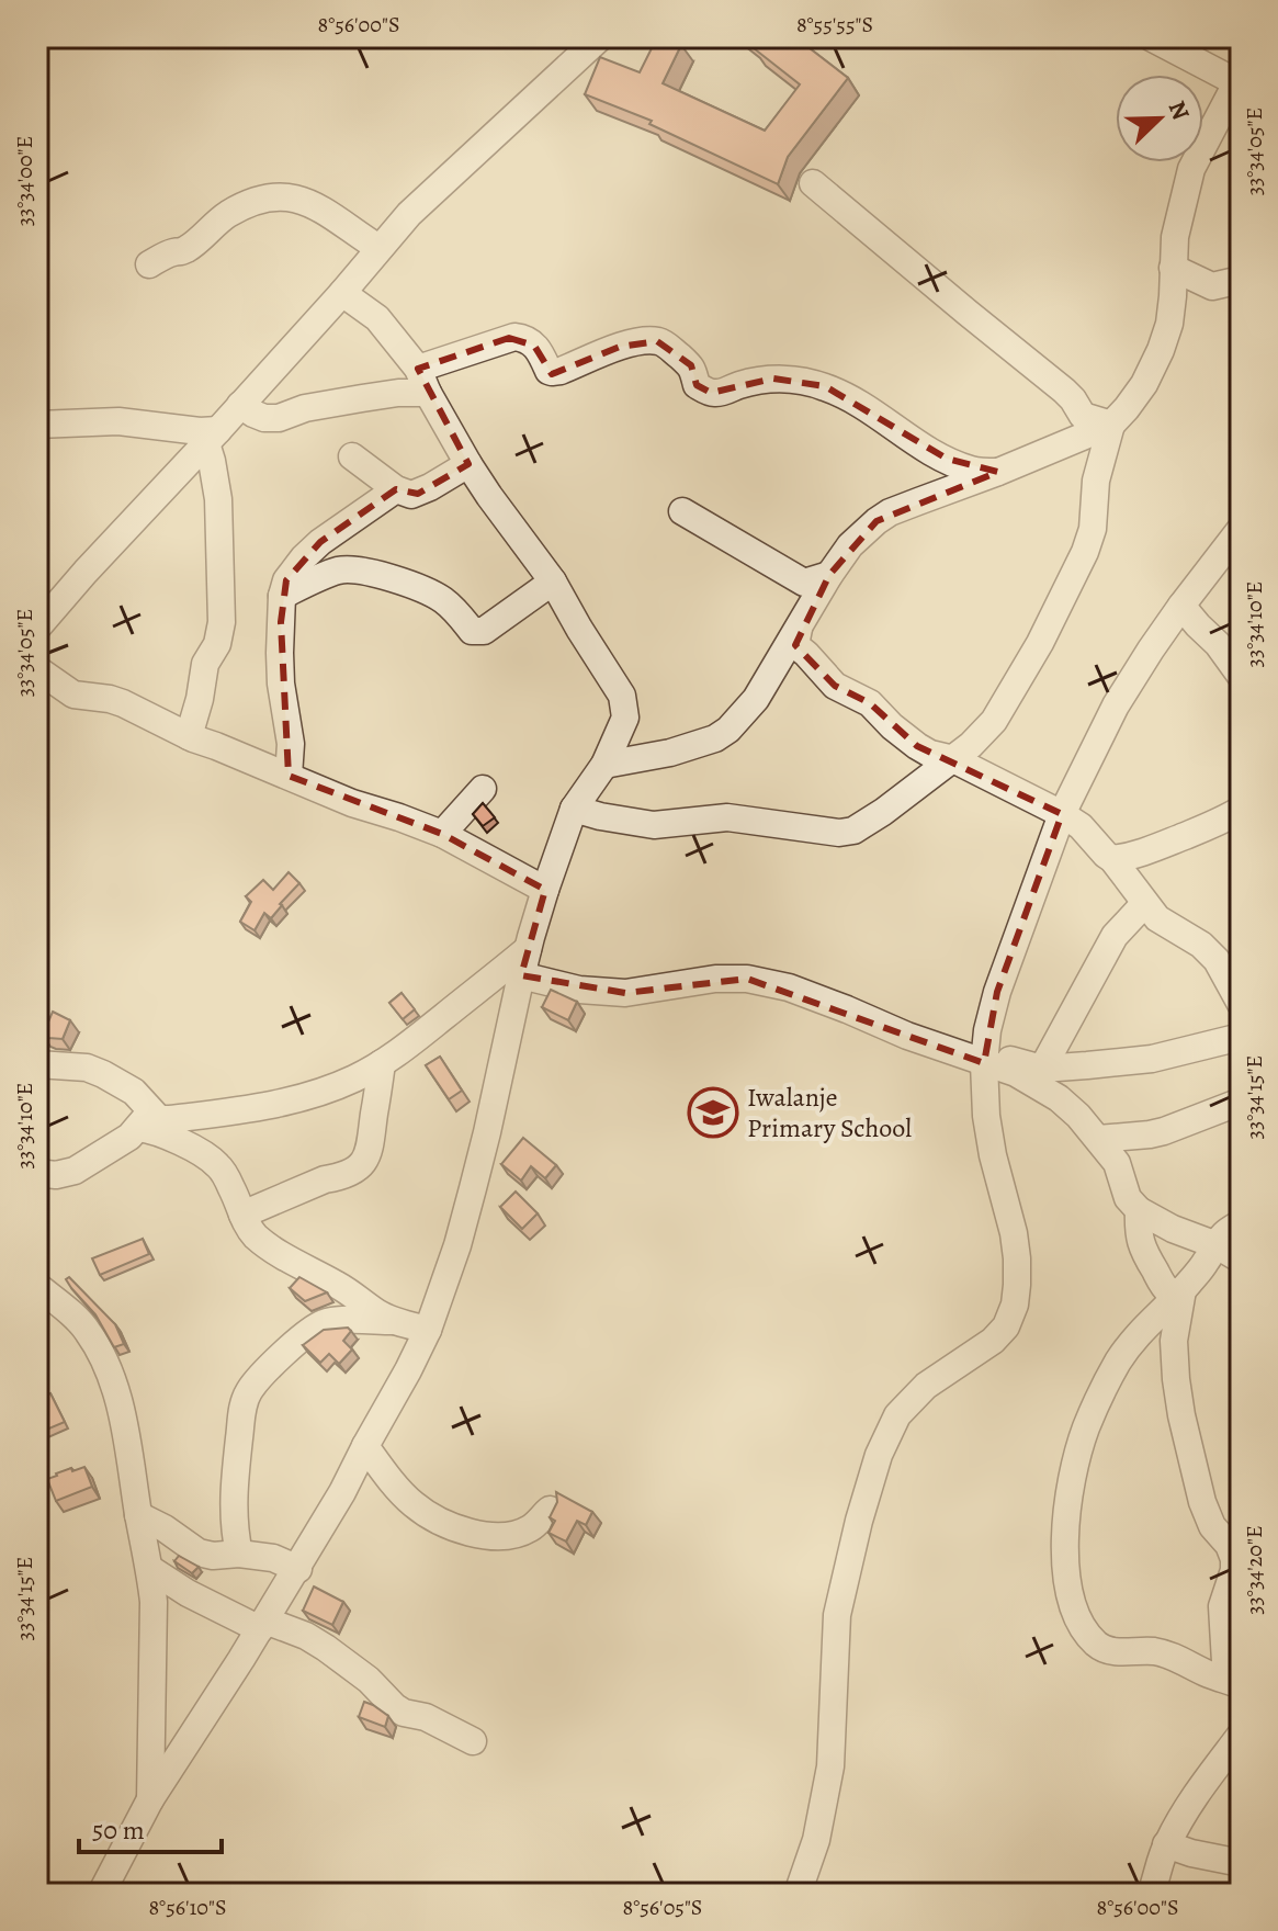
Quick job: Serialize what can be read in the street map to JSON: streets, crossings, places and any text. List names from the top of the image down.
{
  "places": {
    "school or university": ["Iwalanje Primary School"]
  },
  "scale_bar": "50 m",
  "north": "top right",
  "coordinates": [
    "8°56'00\"S",
    "8°55'55\"S",
    "33°34'05\"E",
    "33°34'00\"E",
    "33°34'10\"E",
    "33°34'15\"E",
    "33°34'20\"E",
    "8°56'10\"S",
    "8°56'05\"S"
  ]
}
